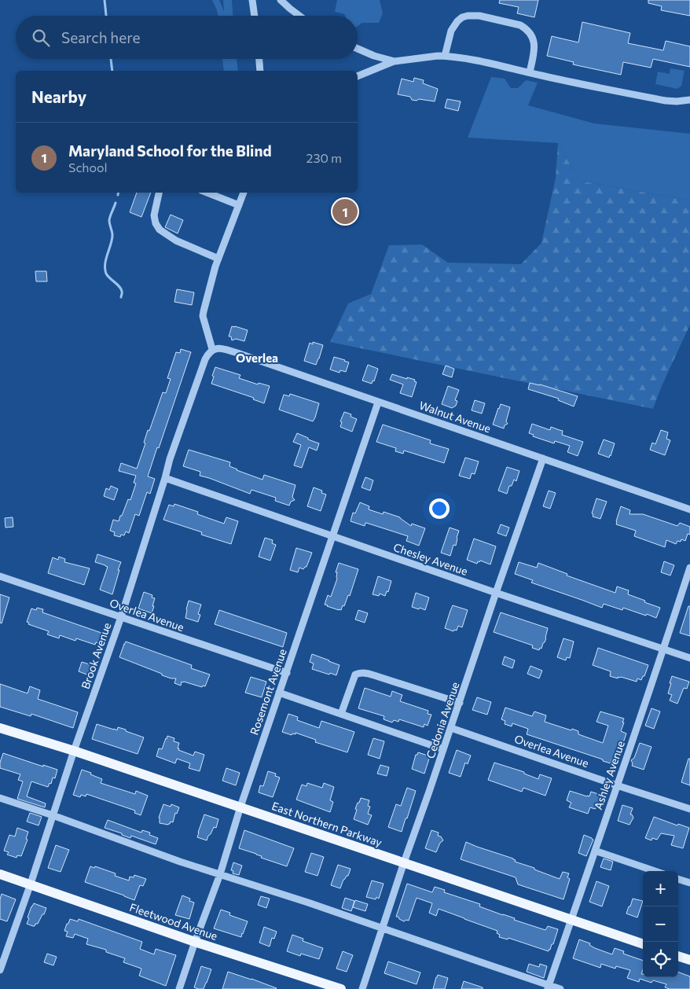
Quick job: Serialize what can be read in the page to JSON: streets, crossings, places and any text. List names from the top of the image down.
{
  "streets": {
    "main road": ["East Northern Parkway", "Fleetwood Avenue"],
    "street": [
      "Walnut Avenue",
      "Chesley Avenue",
      "Overlea Avenue",
      "Brook Avenue",
      "Rosemont Avenue",
      "Cedonia Avenue",
      "Ashley Avenue"
    ]
  },
  "crossings": [
    ["Walnut Avenue", "Brook Avenue"],
    ["Walnut Avenue", "Rosemont Avenue"],
    ["Walnut Avenue", "Cedonia Avenue"],
    ["Chesley Avenue", "Brook Avenue"],
    ["Chesley Avenue", "Rosemont Avenue"],
    ["Chesley Avenue", "Cedonia Avenue"],
    ["Chesley Avenue", "Ashley Avenue"],
    ["Overlea Avenue", "Brook Avenue"],
    ["Overlea Avenue", "Rosemont Avenue"],
    ["Overlea Avenue", "Cedonia Avenue"],
    ["Overlea Avenue", "Ashley Avenue"],
    ["Brook Avenue", "East Northern Parkway"],
    ["Brook Avenue", "Fleetwood Avenue"],
    ["Rosemont Avenue", "East Northern Parkway"],
    ["Rosemont Avenue", "Fleetwood Avenue"],
    ["Cedonia Avenue", "East Northern Parkway"],
    ["Ashley Avenue", "East Northern Parkway"]
  ],
  "districts": ["Overlea"],
  "page": {
    "search": "Search here",
    "heading": "Nearby",
    "list": [
      {
        "mark": "1",
        "name": "Maryland School for the Blind",
        "note": "School",
        "value": "230 m"
      }
    ],
    "pins": "1",
    "map_buttons": ["+", "−"]
  }
}
